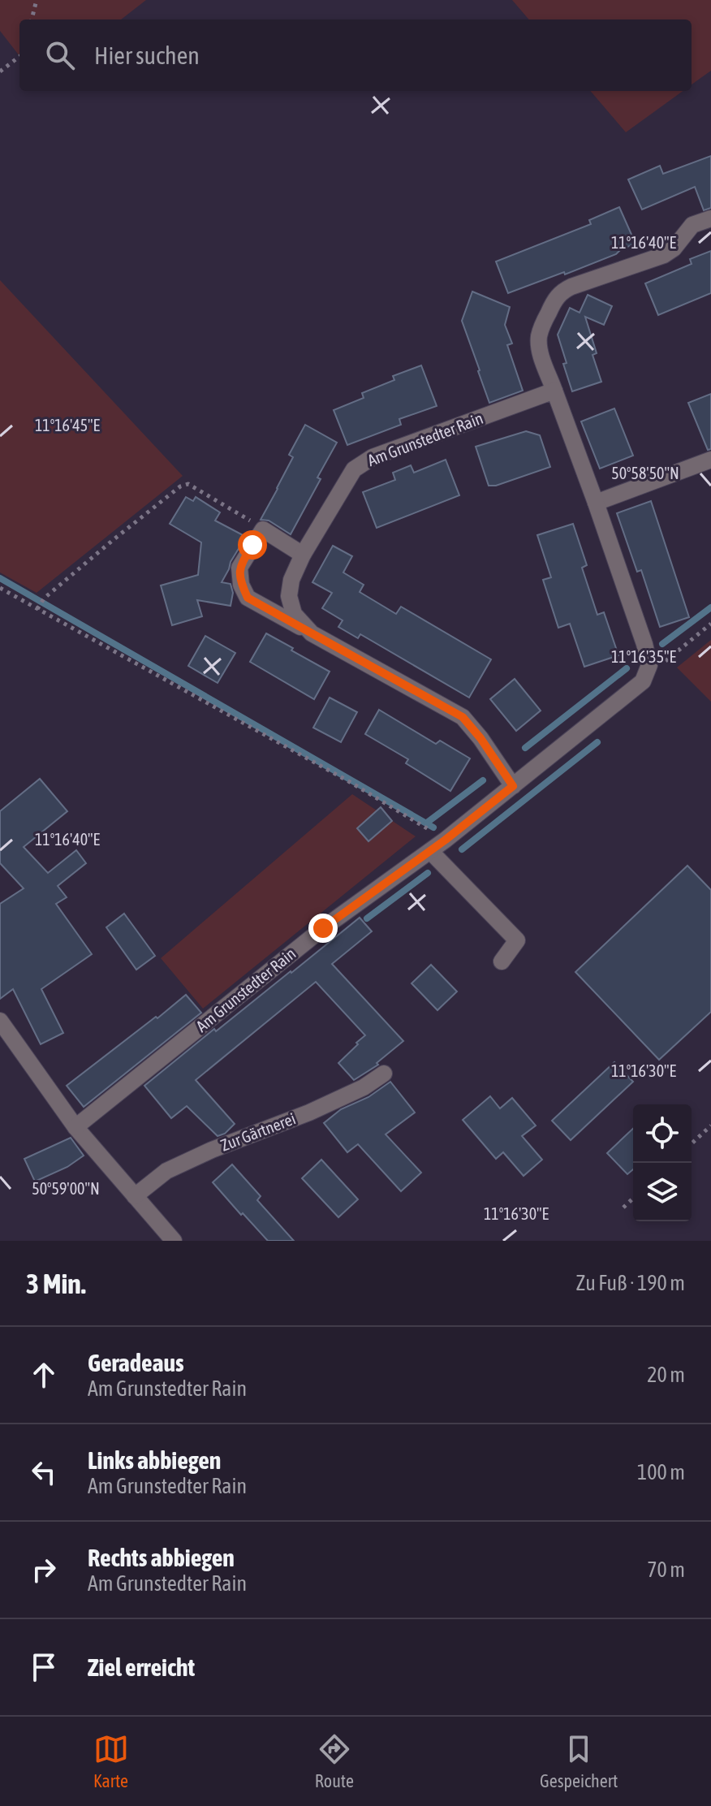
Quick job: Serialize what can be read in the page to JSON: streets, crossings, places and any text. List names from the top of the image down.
{
  "streets": {
    "street": ["Am Grunstedter Rain", "Zur Gärtnerei"]
  },
  "page": {
    "search": "Hier suchen",
    "heading": ["3 Min.", "Zu Fuß · 190 m"],
    "list": [
      ["Geradeaus", "Am Grunstedter Rain", "20 m"],
      ["Links abbiegen", "Am Grunstedter Rain", "100 m"],
      ["Rechts abbiegen", "Am Grunstedter Rain", "70 m"],
      "Ziel erreicht"
    ],
    "nav": ["Karte", "Route", "Gespeichert"]
  },
  "coordinates": [
    "11°16'40\"E",
    "11°16'45\"E",
    "50°58'50\"N",
    "11°16'35\"E",
    "11°16'30\"E",
    "50°59'00\"N"
  ]
}
